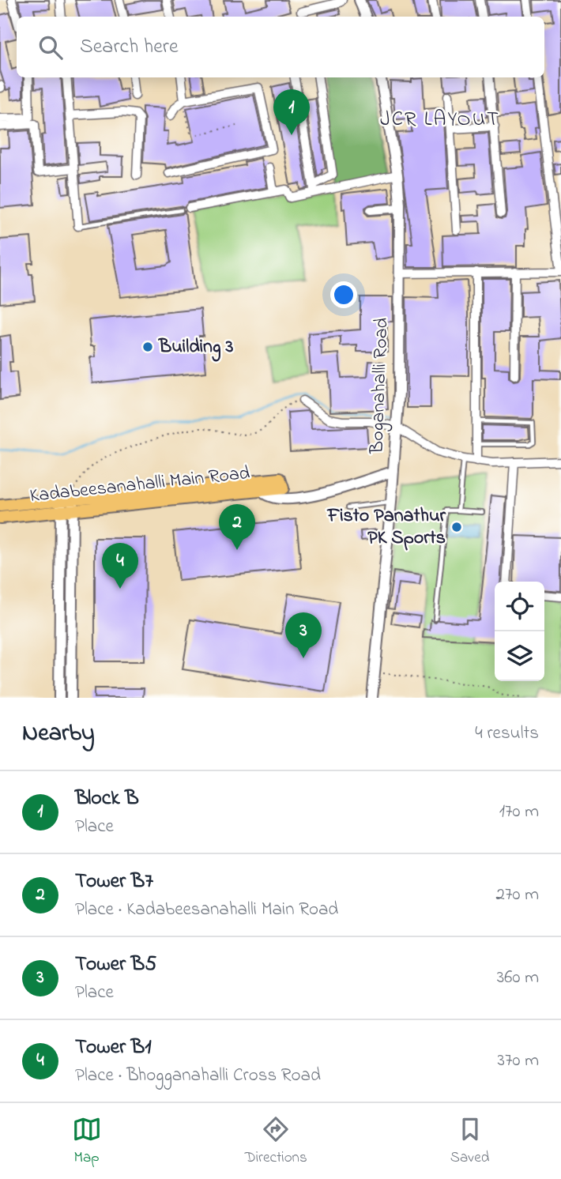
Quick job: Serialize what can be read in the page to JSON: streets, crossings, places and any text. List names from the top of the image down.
{
  "streets": {
    "main road": ["Kadabeesanahalli Main Road"],
    "street": ["Boganahalli Road"]
  },
  "districts": ["JCR LAYOUT"],
  "places": ["Building 3", "Fisto Panathur PK Sports"],
  "page": {
    "search": "Search here",
    "pins": [
      "1",
      "2",
      "4",
      "3"
    ],
    "heading": ["Nearby", "4 results"],
    "list": [
      {
        "mark": "1",
        "name": "Block B",
        "note": "Place",
        "value": "170 m"
      },
      {
        "mark": "2",
        "name": "Tower B7",
        "note": "Place · Kadabeesanahalli Main Road",
        "value": "270 m"
      },
      {
        "mark": "3",
        "name": "Tower B5",
        "note": "Place",
        "value": "360 m"
      },
      {
        "mark": "4",
        "name": "Tower B1",
        "note": "Place · Bhogganahalli Cross Road",
        "value": "370 m"
      }
    ],
    "nav": ["Map", "Directions", "Saved"]
  }
}
